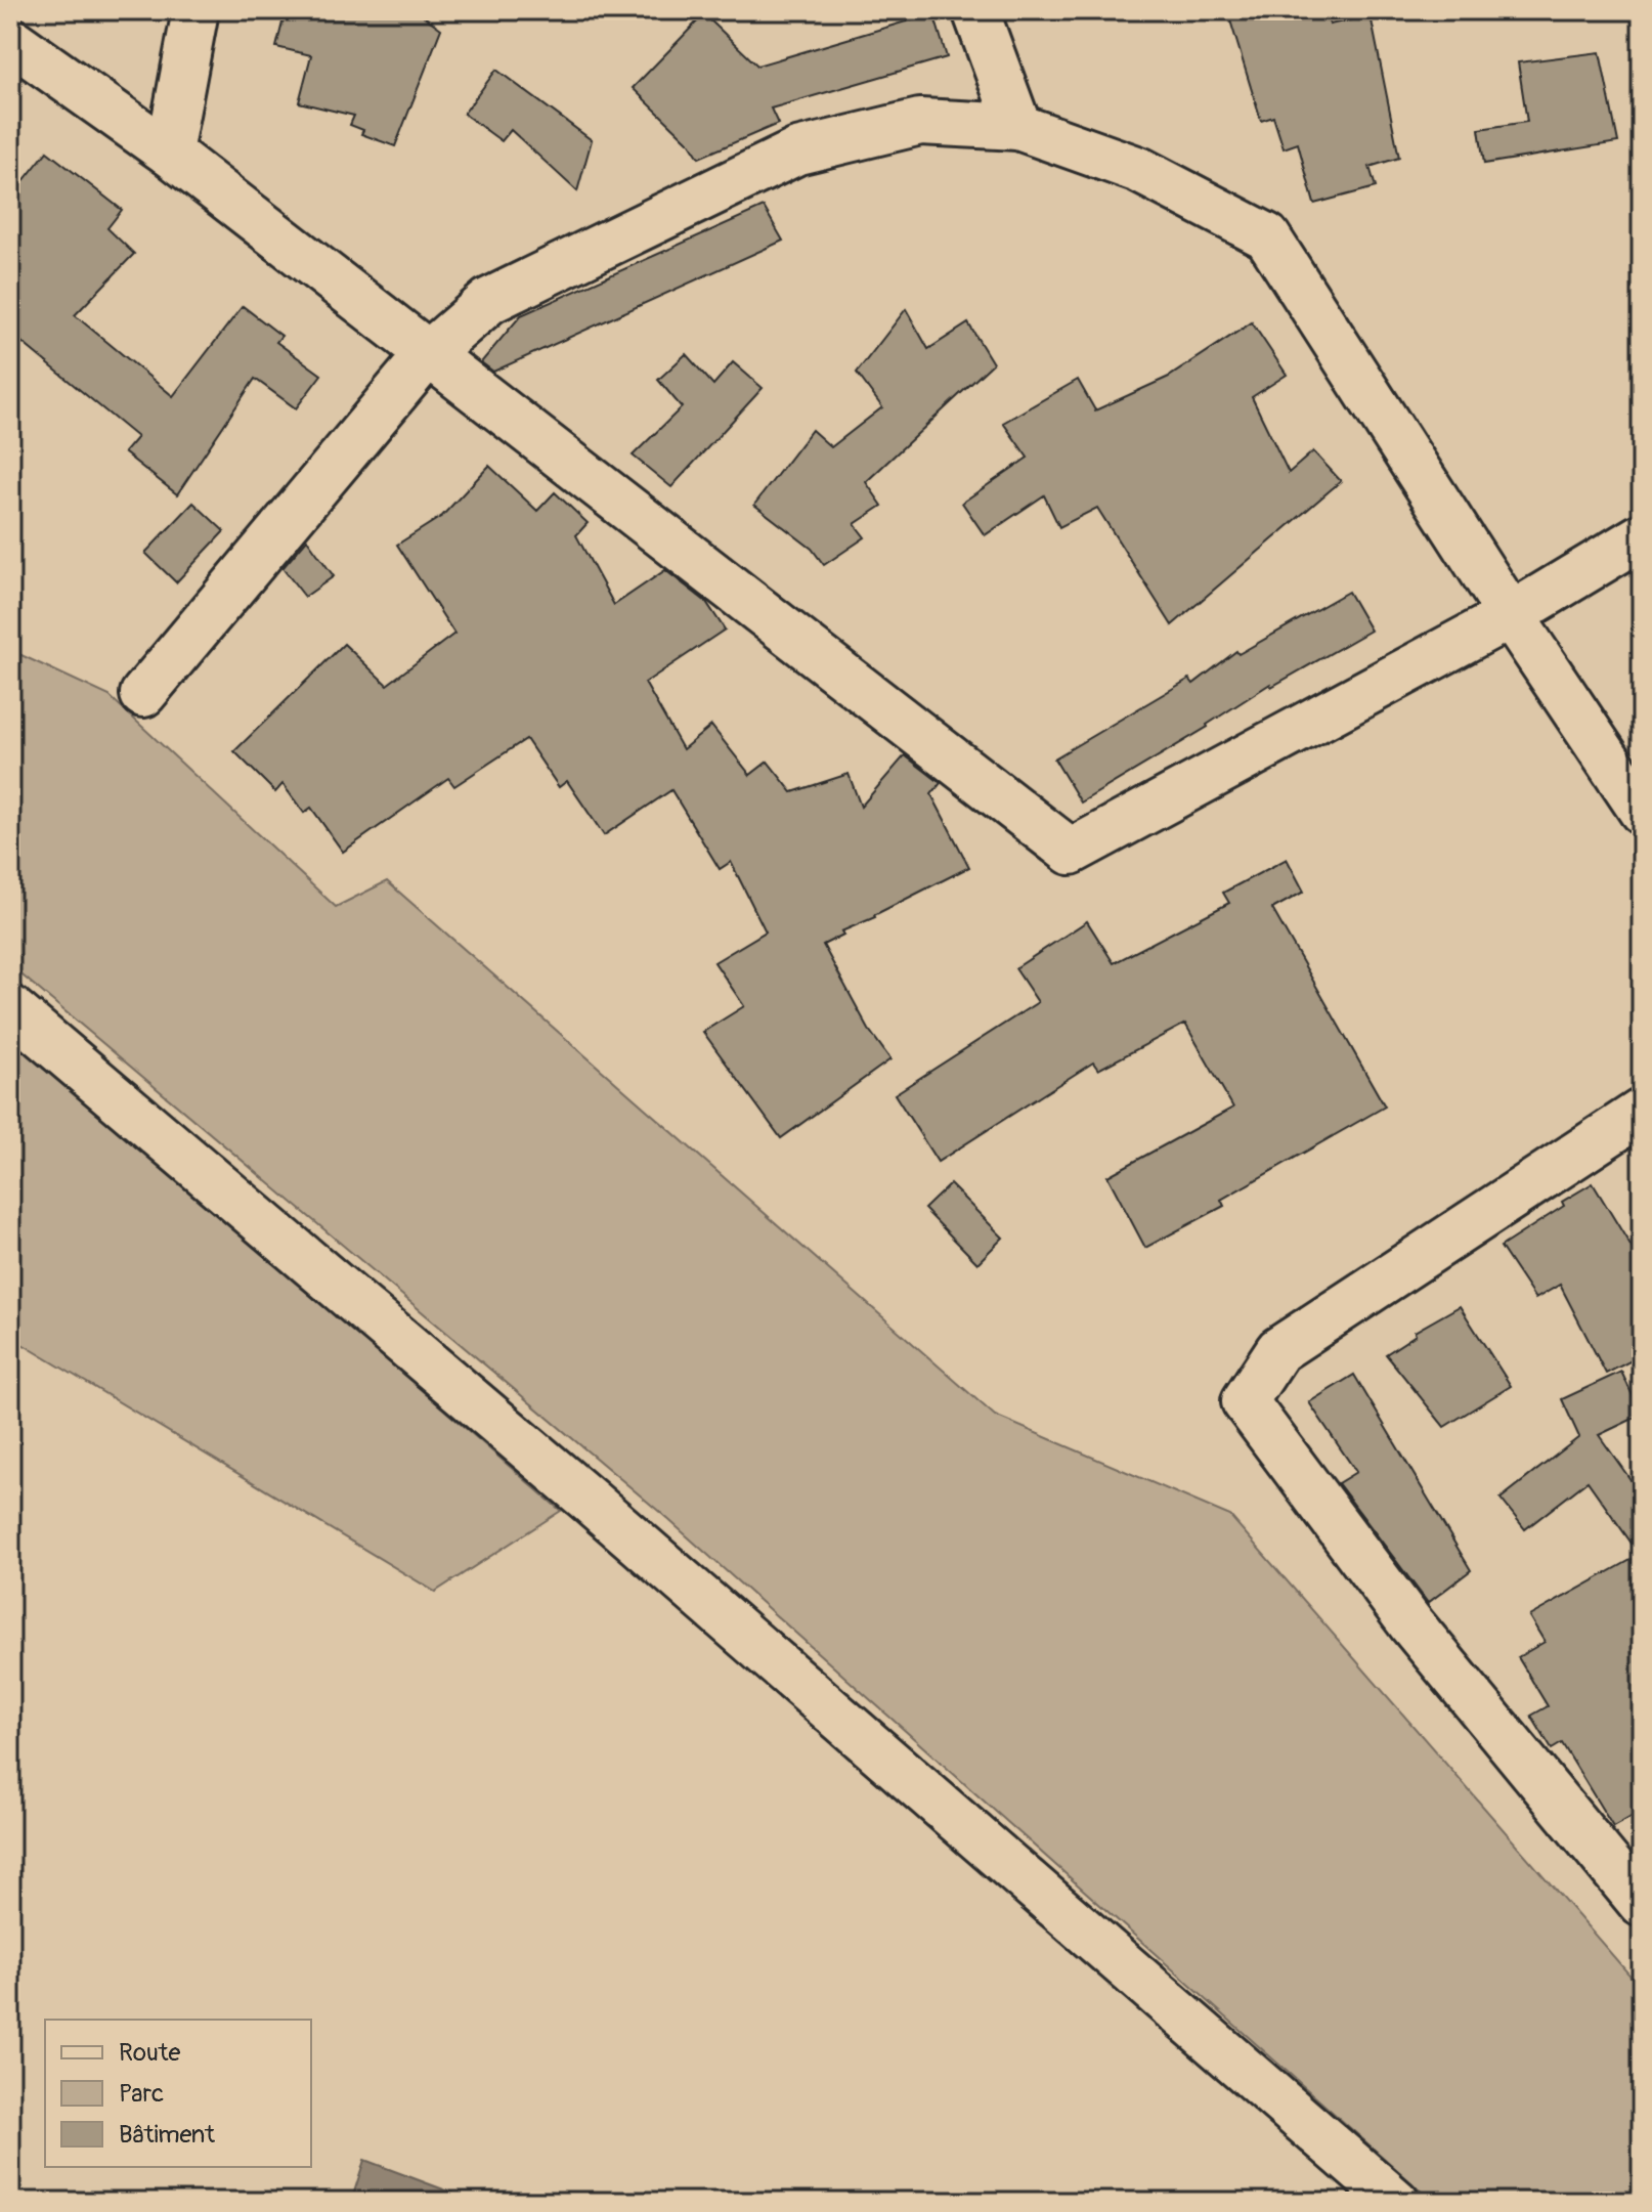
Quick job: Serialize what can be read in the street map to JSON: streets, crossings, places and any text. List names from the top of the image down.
{
  "legend": ["Route", "Parc", "Bâtiment"]
}
